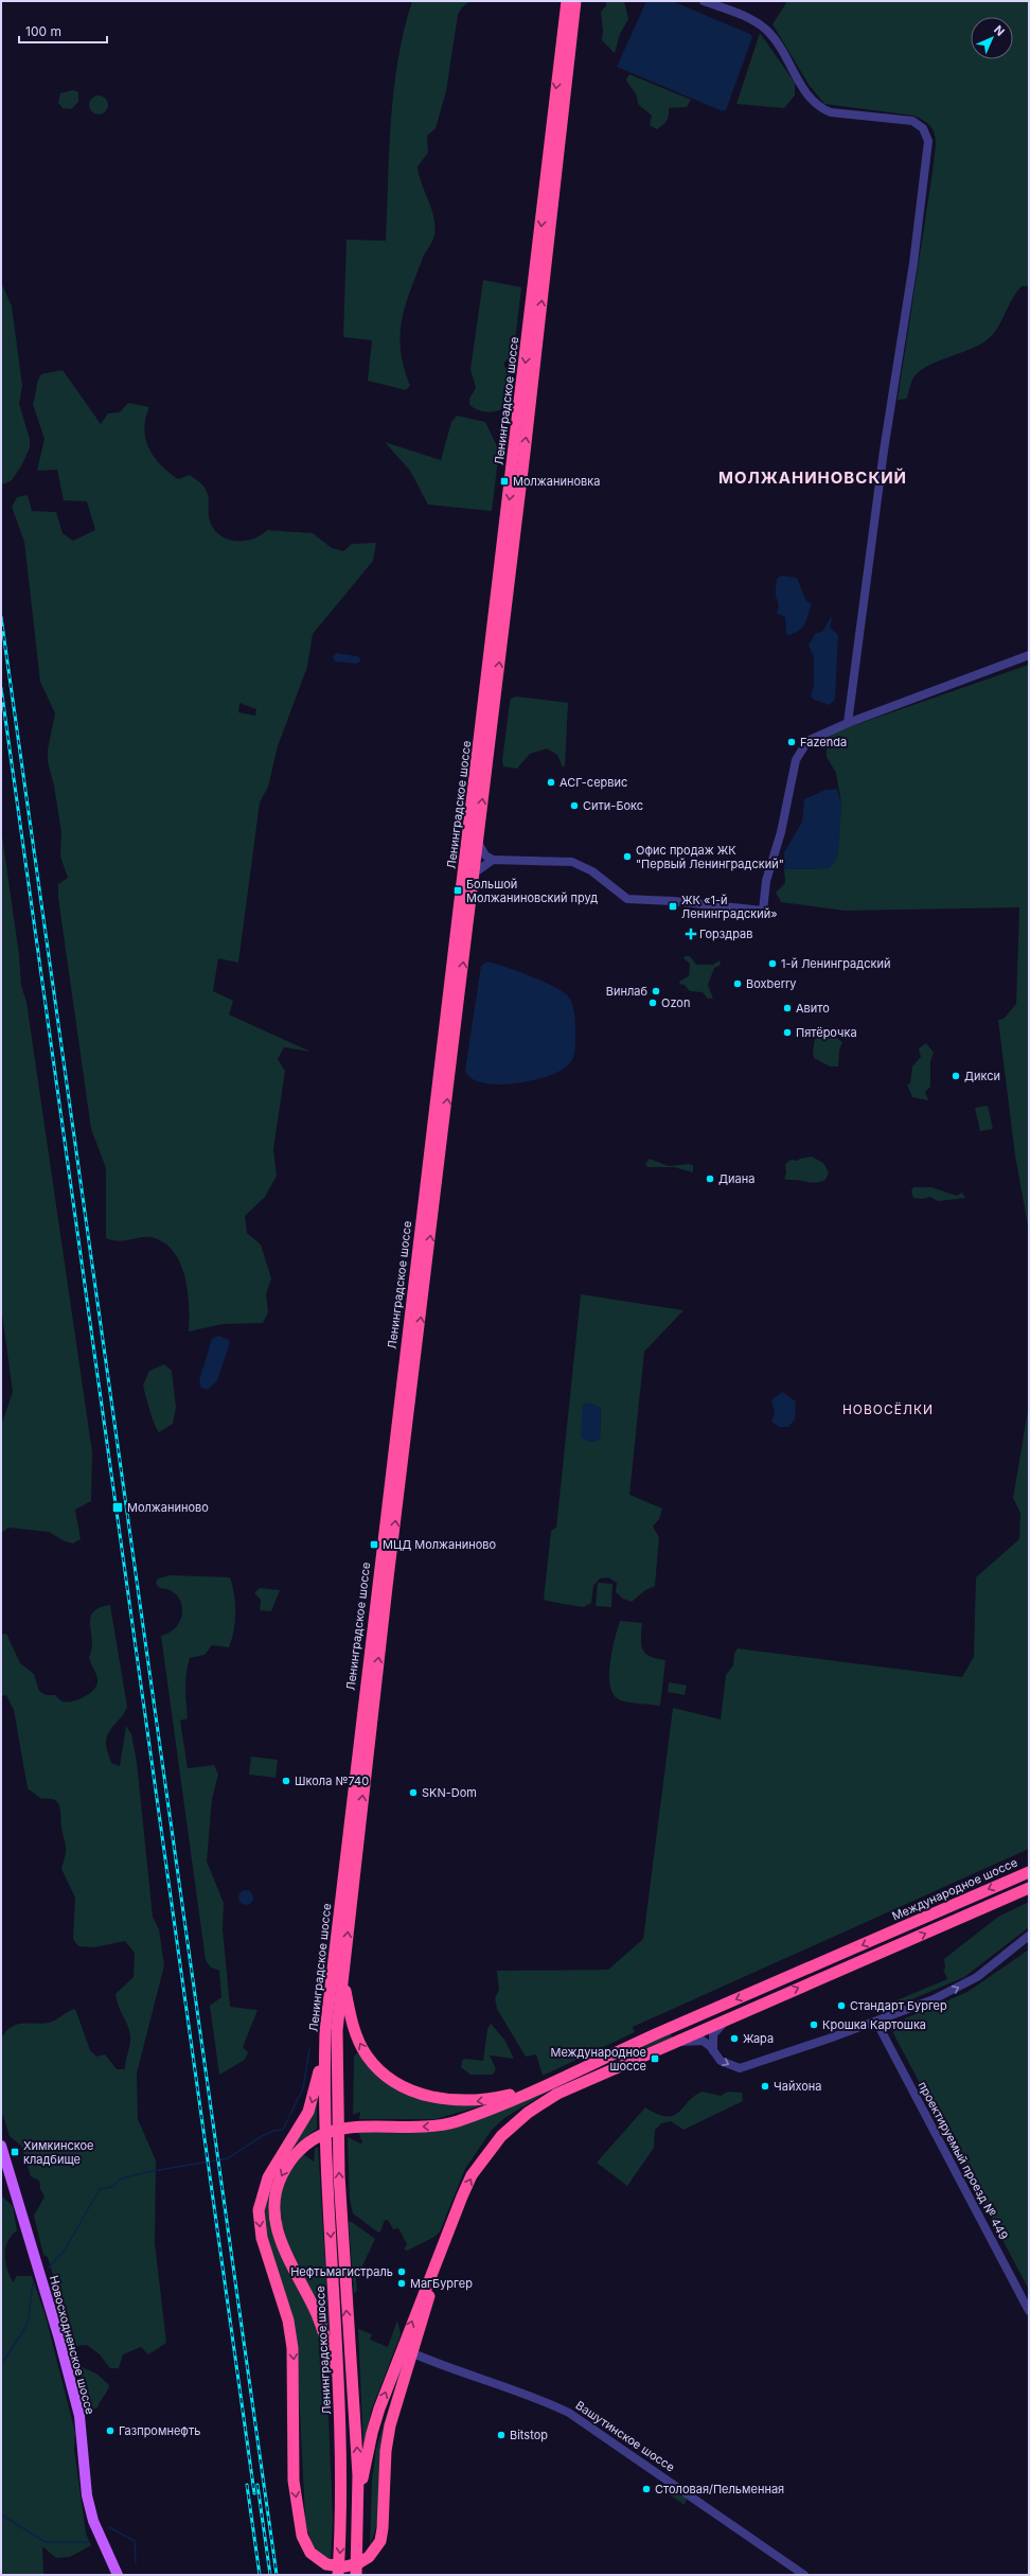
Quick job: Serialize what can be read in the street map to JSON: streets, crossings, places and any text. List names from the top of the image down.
{
  "streets": {
    "highway": ["Ленинградское шоссе", "Международное шоссе"],
    "main road": ["Новосходненское шоссе"],
    "street": ["проектируемый проезд № 449", "Вашутинское шоссе"]
  },
  "crossings": [
    ["Ленинградское шоссе", "Международное шоссе"]
  ],
  "districts": ["МОЛЖАНИНОВСКИЙ", "НОВОСЁЛКИ"],
  "places": {
    "transit": [
      "Молжаниновка",
      "Большой Молжаниновский пруд",
      "ЖК «1-й Ленинградский»",
      "Молжаниново",
      "МЦД Молжаниново",
      "Международное шоссе",
      "Химкинское кладбище"
    ],
    "other": [
      "Fazenda",
      "АСГ-сервис",
      "Сити-Бокс",
      "Офис продаж ЖК \"Первый Ленинградский\"",
      "1-й Ленинградский",
      "Boxberry",
      "Винлаб",
      "Ozon",
      "Авито",
      "Пятёрочка",
      "Дикси",
      "Диана",
      "Школа №740",
      "SKN-Dom",
      "Стандарт Бургер",
      "Крошка Картошка",
      "Жара",
      "Чайхона",
      "Нефтьмагистраль",
      "МагБургер",
      "Газпромнефть",
      "Bitstop",
      "Столовая/Пельменная"
    ],
    "health": ["Горздрав"]
  },
  "scale_bar": "100 m",
  "north": "top right"
}
